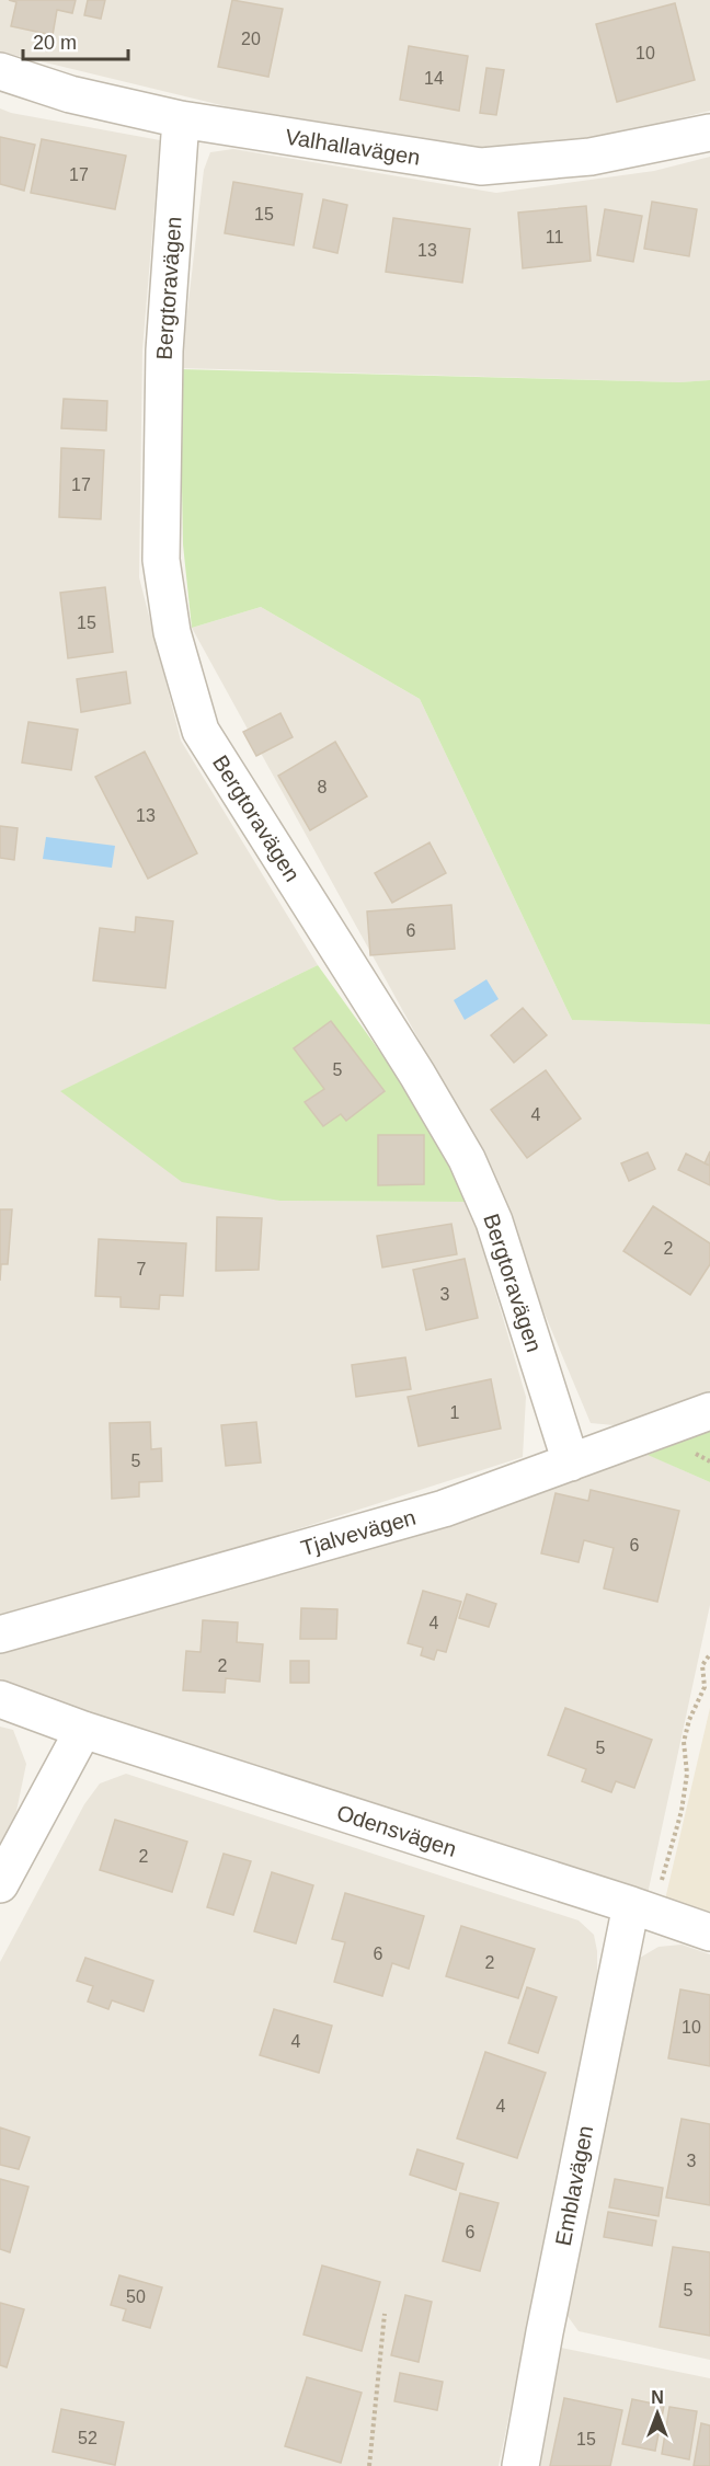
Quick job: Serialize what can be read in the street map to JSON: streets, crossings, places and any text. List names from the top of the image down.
{
  "streets": {
    "street": [
      "Valhallavägen",
      "Bergtoravägen",
      "Tjalvevägen",
      "Odensvägen",
      "Emblavägen"
    ]
  },
  "crossings": [
    ["Valhallavägen", "Bergtoravägen"],
    ["Bergtoravägen", "Tjalvevägen"],
    ["Odensvägen", "Emblavägen"]
  ],
  "house_numbers": [
    "20",
    "10",
    "14",
    "17",
    "15",
    "11",
    "13",
    "17",
    "15",
    "8",
    "13",
    "6",
    "5",
    "4",
    "2",
    "7",
    "3",
    "1",
    "5",
    "6",
    "4",
    "2",
    "5",
    "2",
    "6",
    "2",
    "10",
    "4",
    "4",
    "3",
    "6",
    "5",
    "50",
    "52",
    "15"
  ],
  "scale_bar": "20 m",
  "north": "top"
}
